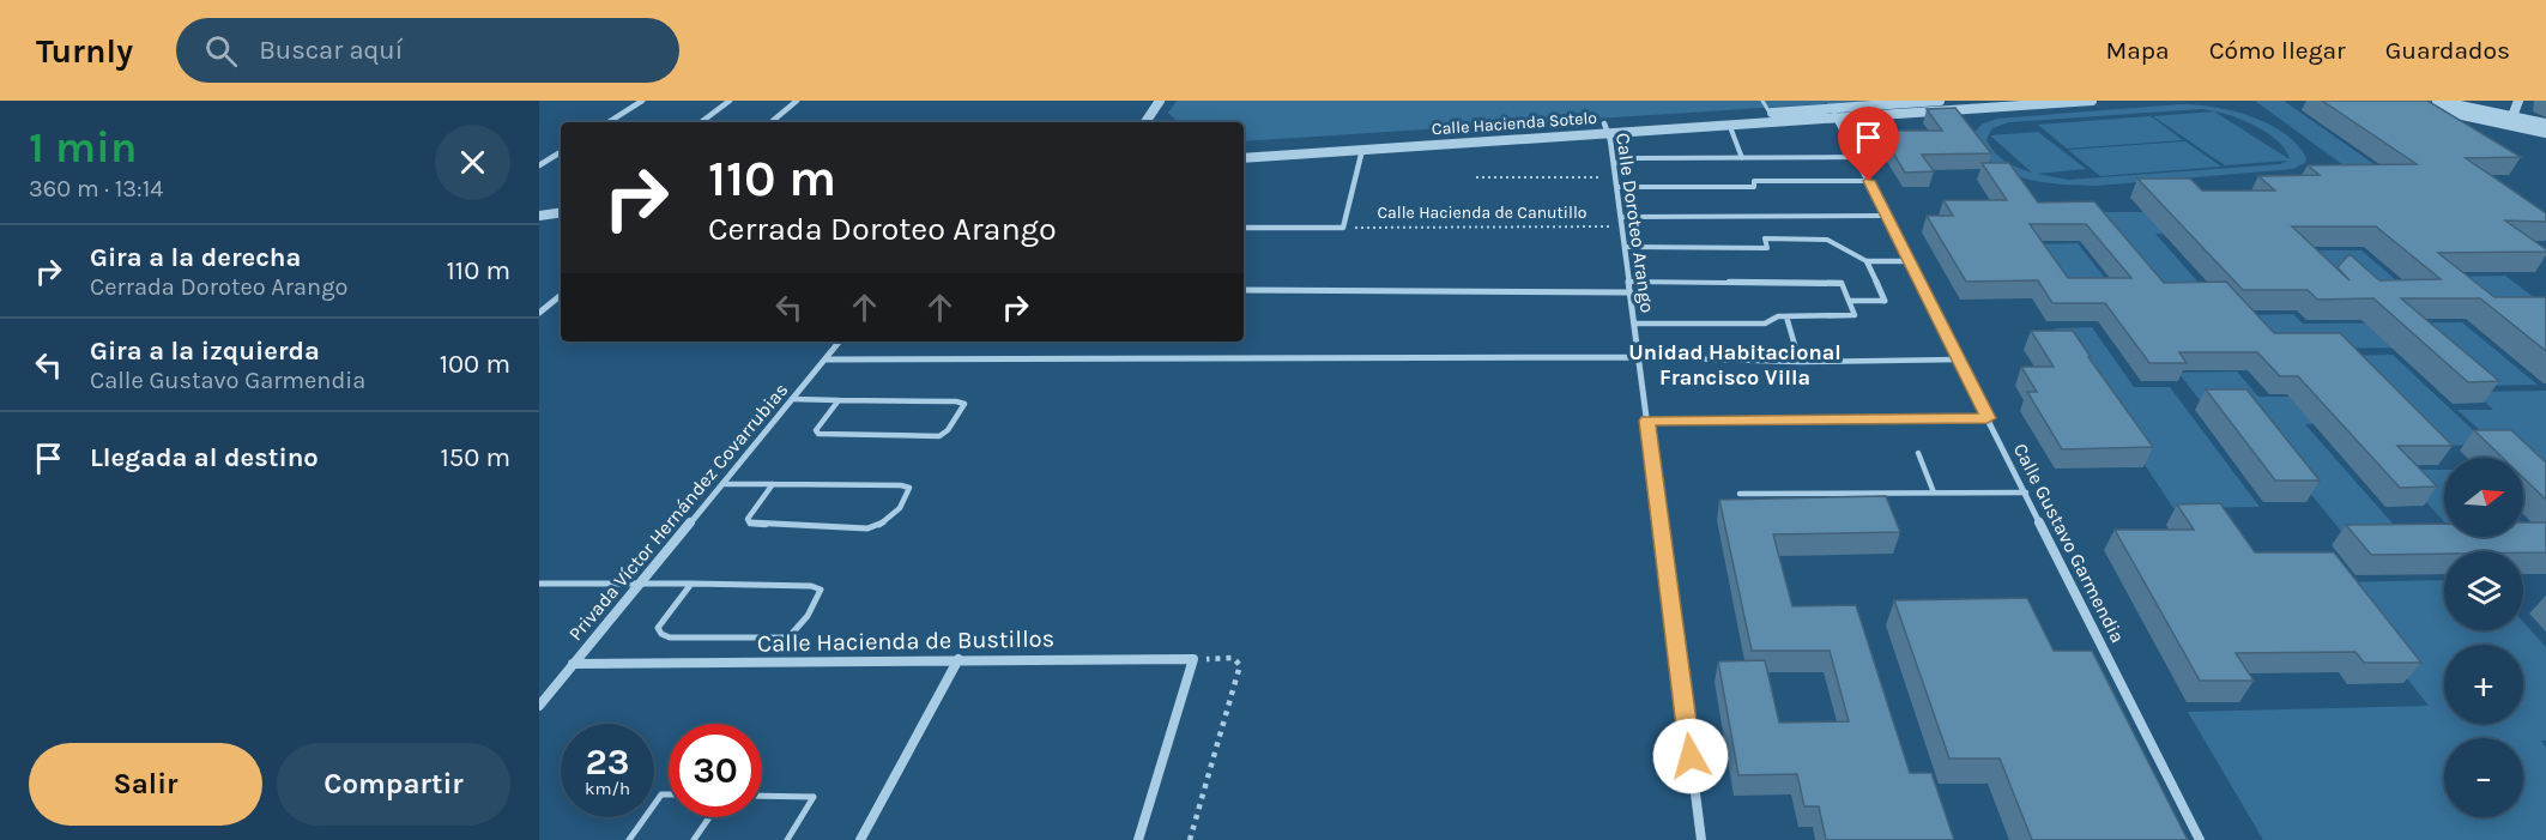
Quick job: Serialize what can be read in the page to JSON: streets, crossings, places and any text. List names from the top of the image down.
{
  "streets": {
    "street": [
      "Calle Hacienda Sotelo",
      "Calle Hacienda de Canutillo",
      "Calle Doroteo Arango",
      "Privada Víctor Hernández Covarrubias",
      "Calle Gustavo Garmendia",
      "Calle Hacienda de Bustillos"
    ]
  },
  "crossings": [
    ["Calle Hacienda Sotelo", "Calle Hacienda de Canutillo"],
    ["Calle Hacienda Sotelo", "Calle Doroteo Arango"],
    ["Calle Hacienda Sotelo", "Calle Gustavo Garmendia"],
    ["Calle Hacienda de Canutillo", "Calle Doroteo Arango"],
    ["Privada Víctor Hernández Covarrubias", "Calle Hacienda de Bustillos"]
  ],
  "districts": ["Unidad Habitacional Francisco Villa"],
  "north": "right",
  "page": {
    "header": "Turnly",
    "search": "Buscar aquí",
    "nav": ["Mapa", "Cómo llegar", "Guardados"],
    "heading": ["1 min", "360 m · 13:14"],
    "turn": ["110 m", "Cerrada Doroteo Arango"],
    "list": [
      {
        "name": "Gira a la derecha",
        "note": "Cerrada Doroteo Arango",
        "value": "110 m"
      },
      {
        "name": "Gira a la izquierda",
        "note": "Calle Gustavo Garmendia",
        "value": "100 m"
      },
      {
        "name": "Llegada al destino",
        "value": "150 m"
      }
    ],
    "map_buttons": ["+", "−"],
    "speed": "23 km/h",
    "limit": "30",
    "buttons": ["Salir", "Compartir"]
  }
}
